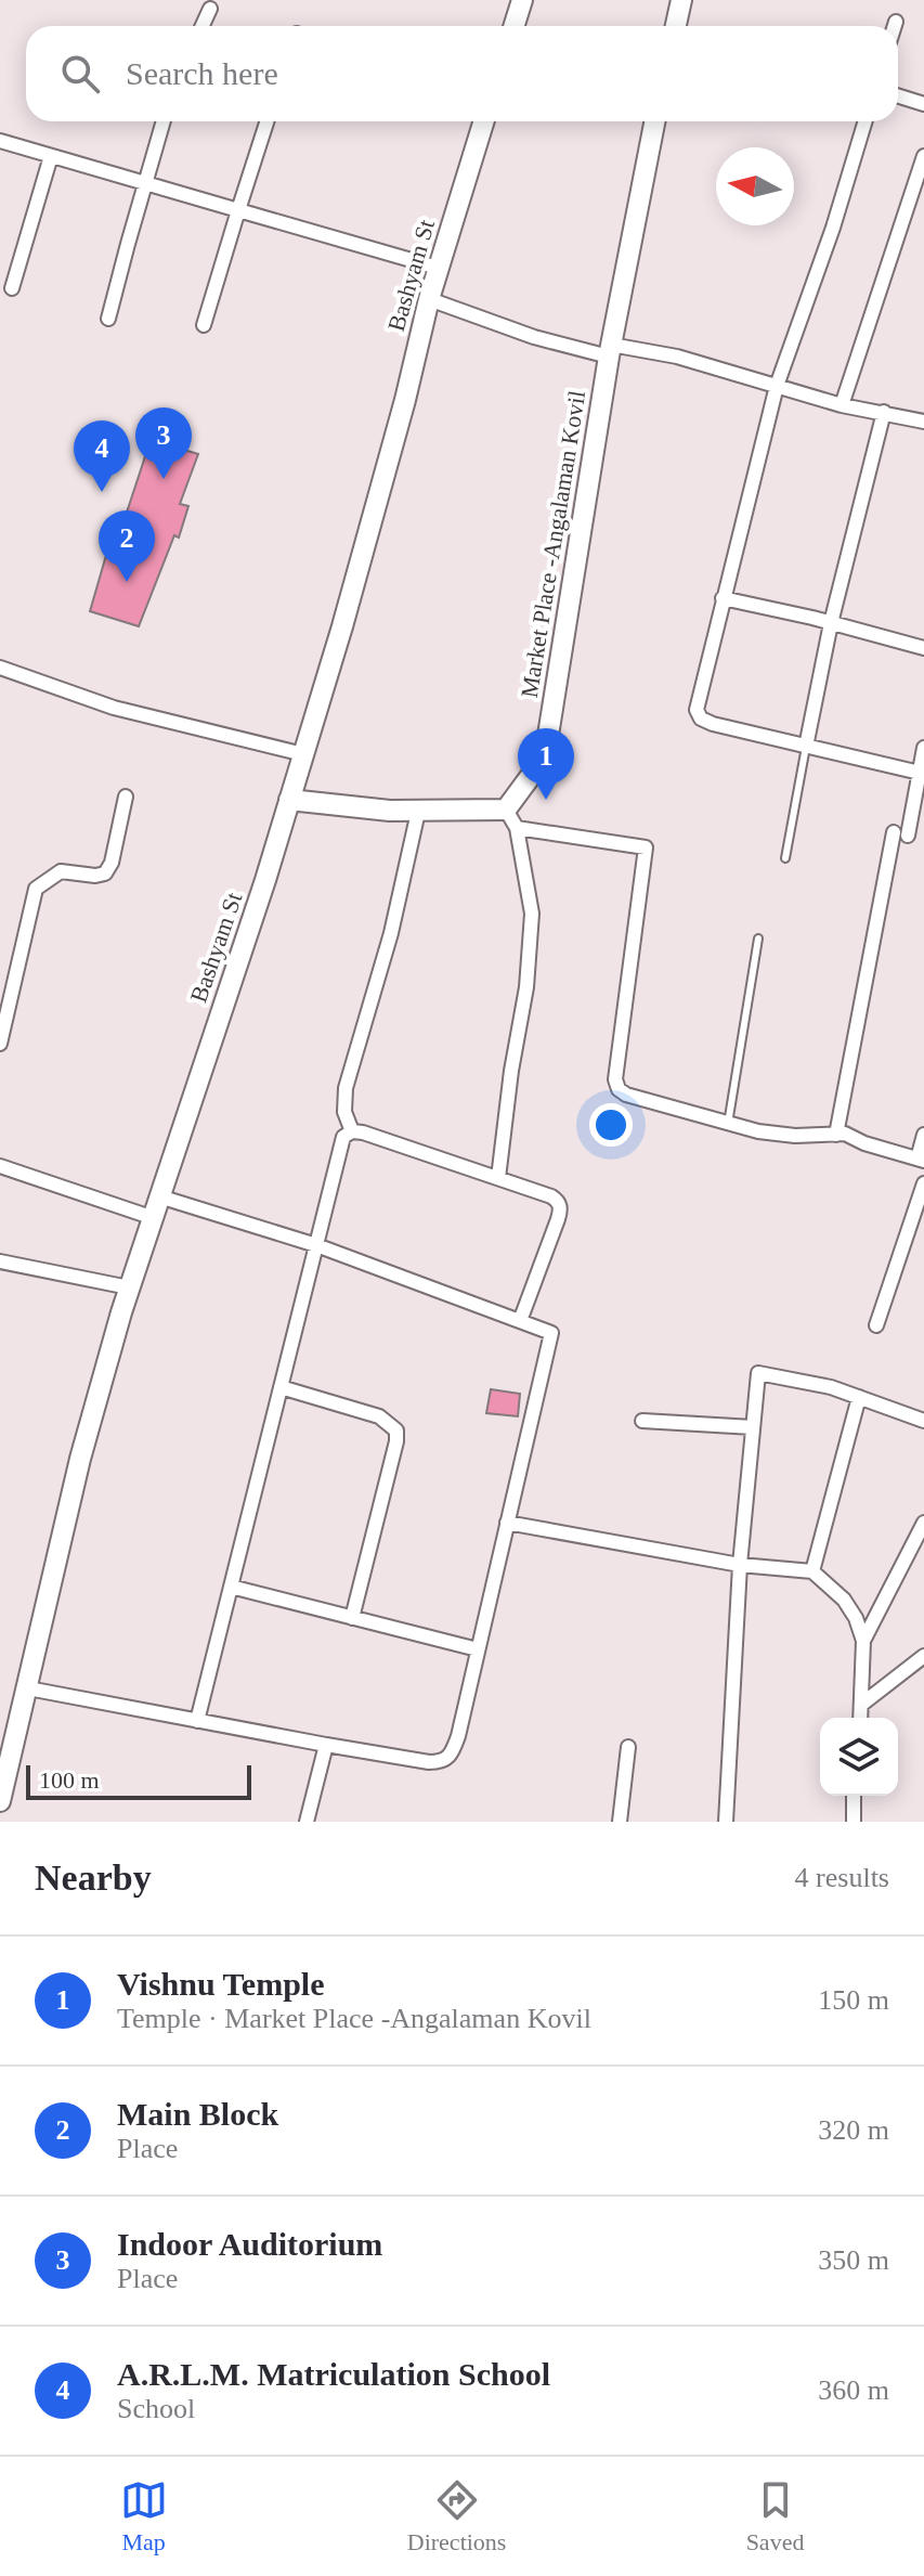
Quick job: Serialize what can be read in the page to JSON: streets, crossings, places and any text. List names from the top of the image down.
{
  "streets": {
    "street": ["Bashyam St", "Market Place -Angalaman Kovil"]
  },
  "scale_bar": "100 m",
  "north": "left",
  "page": {
    "search": "Search here",
    "pins": [
      "3",
      "4",
      "2",
      "1"
    ],
    "scale": "100 m",
    "heading": ["Nearby", "4 results"],
    "list": [
      {
        "mark": "1",
        "name": "Vishnu Temple",
        "note": "Temple · Market Place -Angalaman Kovil",
        "value": "150 m"
      },
      {
        "mark": "2",
        "name": "Main Block",
        "note": "Place",
        "value": "320 m"
      },
      {
        "mark": "3",
        "name": "Indoor Auditorium",
        "note": "Place",
        "value": "350 m"
      },
      {
        "mark": "4",
        "name": "A.R.L.M. Matriculation School",
        "note": "School",
        "value": "360 m"
      }
    ],
    "nav": ["Map", "Directions", "Saved"]
  }
}
